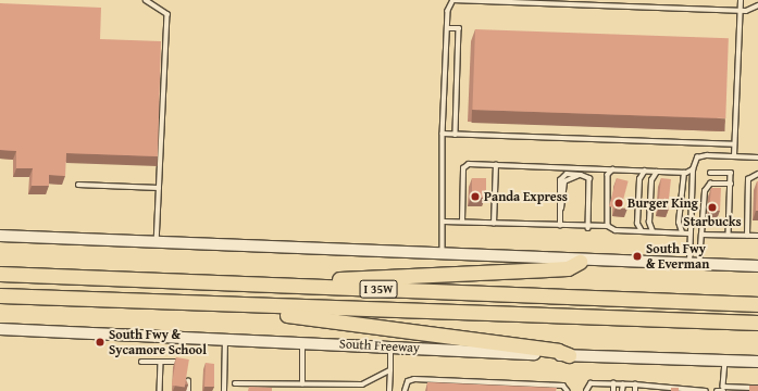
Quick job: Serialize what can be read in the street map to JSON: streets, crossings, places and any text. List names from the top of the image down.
{
  "streets": {
    "highway": ["I 35W"],
    "main road": ["South Freeway"]
  },
  "places": [
    "Panda Express",
    "Burger King",
    "Starbucks",
    "South Fwy & Everman",
    "South Fwy & Sycamore School"
  ]
}
